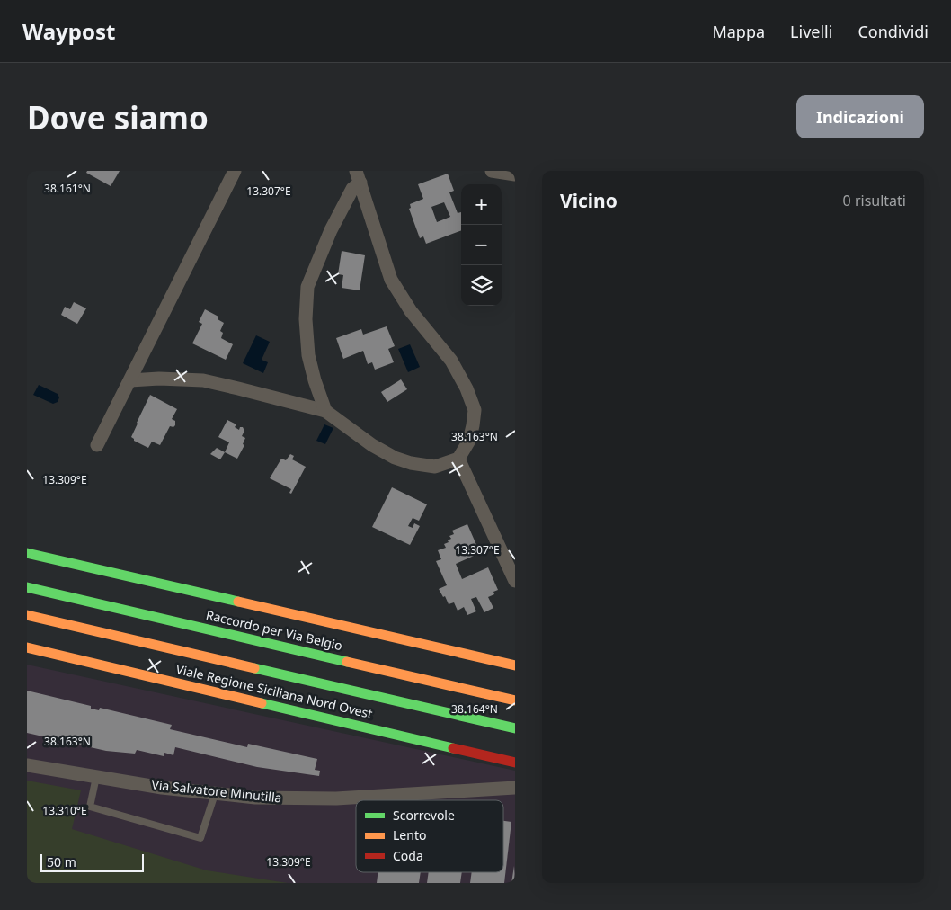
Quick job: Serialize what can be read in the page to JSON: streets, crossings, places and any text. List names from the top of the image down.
{
  "streets": {
    "main road": ["Raccordo per Via Belgio", "Viale Regione Siciliana Nord Ovest"],
    "street": ["Via Salvatore Minutilla"]
  },
  "legend": ["Scorrevole", "Lento", "Coda"],
  "scale_bar": "50 m",
  "page": {
    "header": "Waypost",
    "nav": ["Mappa", "Livelli", "Condividi"],
    "buttons": "Indicazioni",
    "title": "Dove siamo",
    "heading": ["Vicino", "0 risultati"],
    "map_buttons": ["+", "−"],
    "scale": "50 m"
  },
  "coordinates": [
    "38.161°N",
    "13.307°E",
    "38.163°N",
    "13.309°E",
    "38.164°N",
    "13.310°E"
  ]
}
